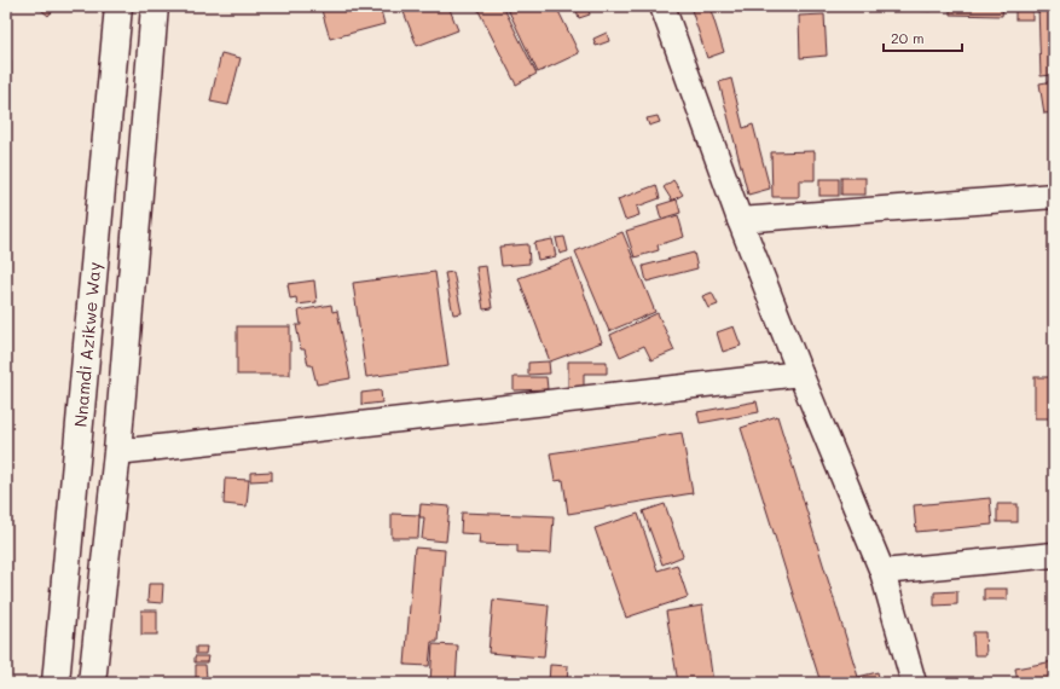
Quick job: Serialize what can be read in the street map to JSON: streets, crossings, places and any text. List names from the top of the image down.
{
  "streets": {
    "highway": ["Nnamdi Azikwe Way"]
  },
  "scale_bar": "20 m"
}
